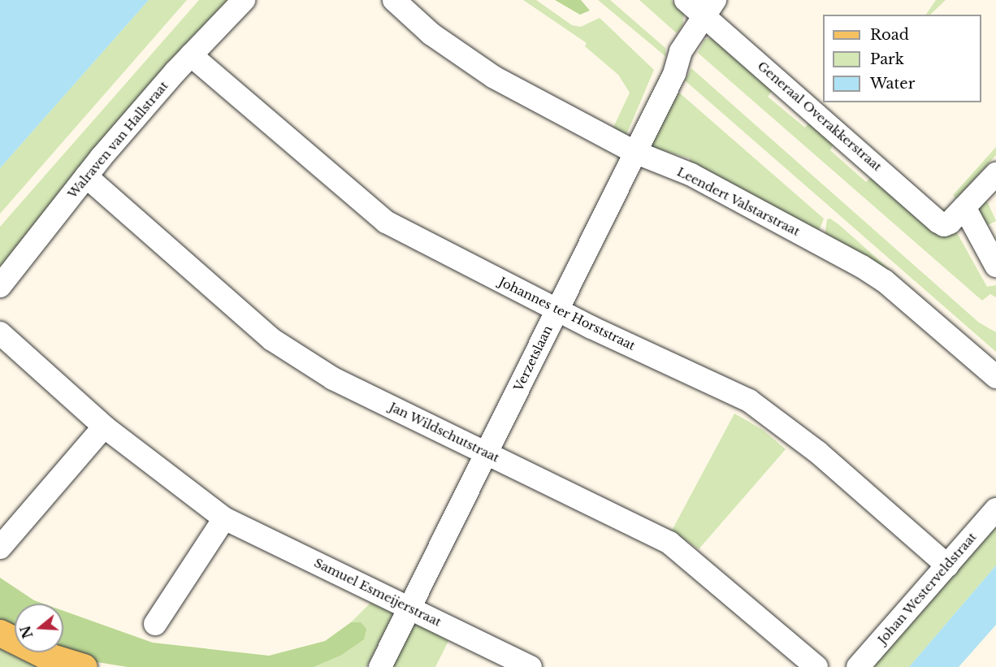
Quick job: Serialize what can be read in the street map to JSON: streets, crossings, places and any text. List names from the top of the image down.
{
  "streets": {
    "street": [
      "Generaal Overakkerstraat",
      "Walraven van Hallstraat",
      "Leendert Valstarstraat",
      "Johannes ter Horststraat",
      "Verzetslaan",
      "Jan Wildschutstraat",
      "Johan Westerveldstraat",
      "Samuel Esmeijerstraat"
    ]
  },
  "crossings": [
    ["Generaal Overakkerstraat", "Verzetslaan"],
    ["Walraven van Hallstraat", "Johannes ter Horststraat"],
    ["Walraven van Hallstraat", "Jan Wildschutstraat"],
    ["Leendert Valstarstraat", "Verzetslaan"],
    ["Johannes ter Horststraat", "Verzetslaan"],
    ["Johannes ter Horststraat", "Johan Westerveldstraat"],
    ["Verzetslaan", "Jan Wildschutstraat"],
    ["Verzetslaan", "Samuel Esmeijerstraat"]
  ],
  "legend": ["Road", "Park", "Water"],
  "north": "left"
}
